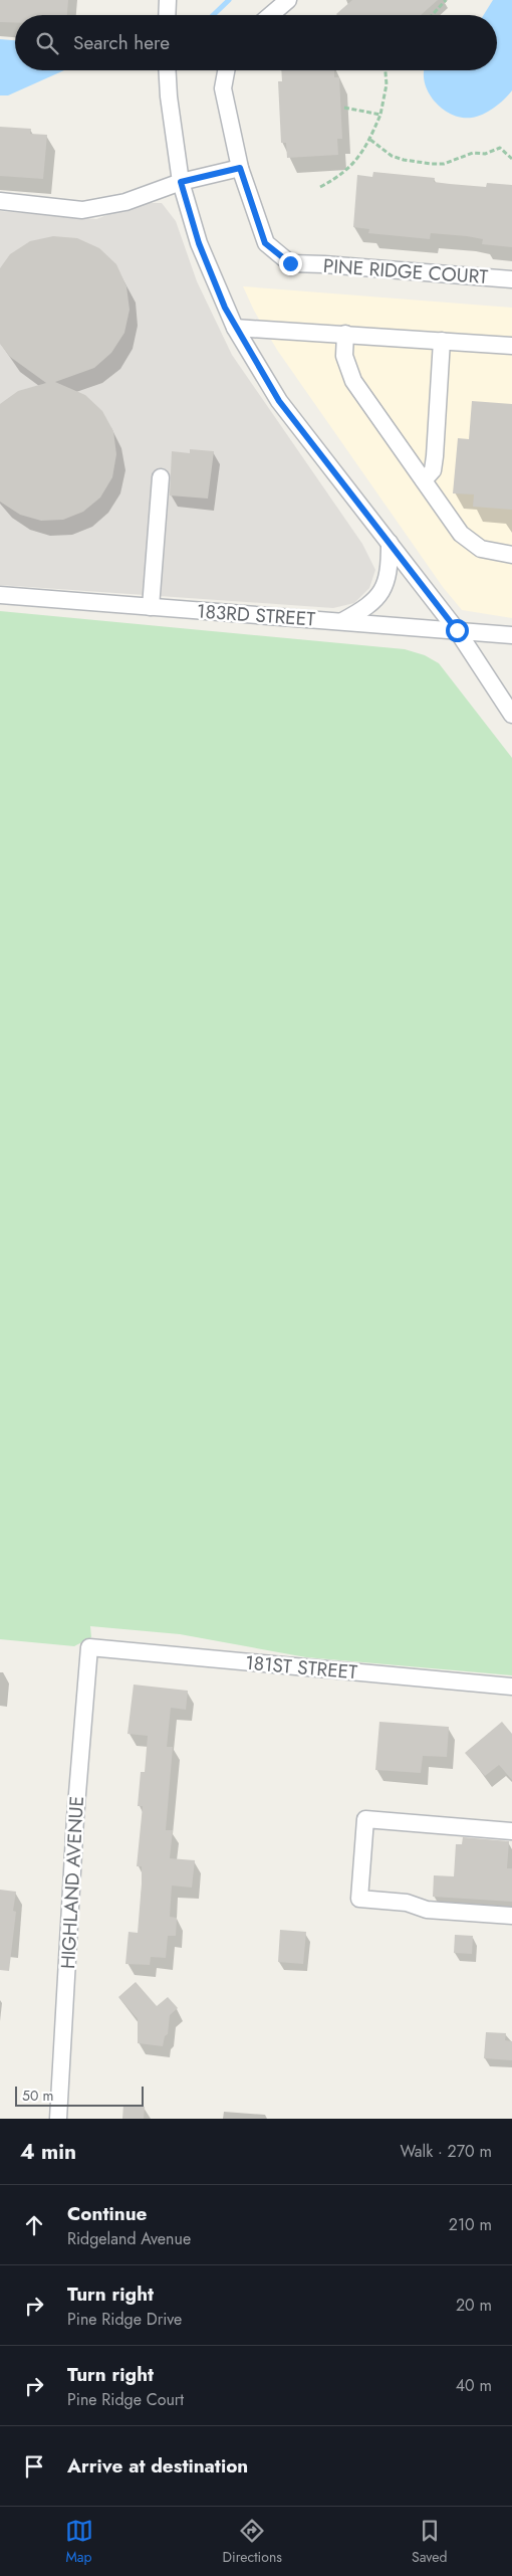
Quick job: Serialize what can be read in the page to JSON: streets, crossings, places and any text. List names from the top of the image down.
{
  "streets": {
    "street": [
      "PINE RIDGE COURT",
      "183RD STREET",
      "181ST STREET",
      "HIGHLAND AVENUE"
    ]
  },
  "crossings": [
    ["181ST STREET", "HIGHLAND AVENUE"]
  ],
  "scale_bar": "50 m",
  "page": {
    "search": "Search here",
    "scale": "50 m",
    "heading": ["4 min", "Walk · 270 m"],
    "list": [
      ["Continue", "Ridgeland Avenue", "210 m"],
      ["Turn right", "Pine Ridge Drive", "20 m"],
      ["Turn right", "Pine Ridge Court", "40 m"],
      "Arrive at destination"
    ],
    "nav": ["Map", "Directions", "Saved"]
  }
}
